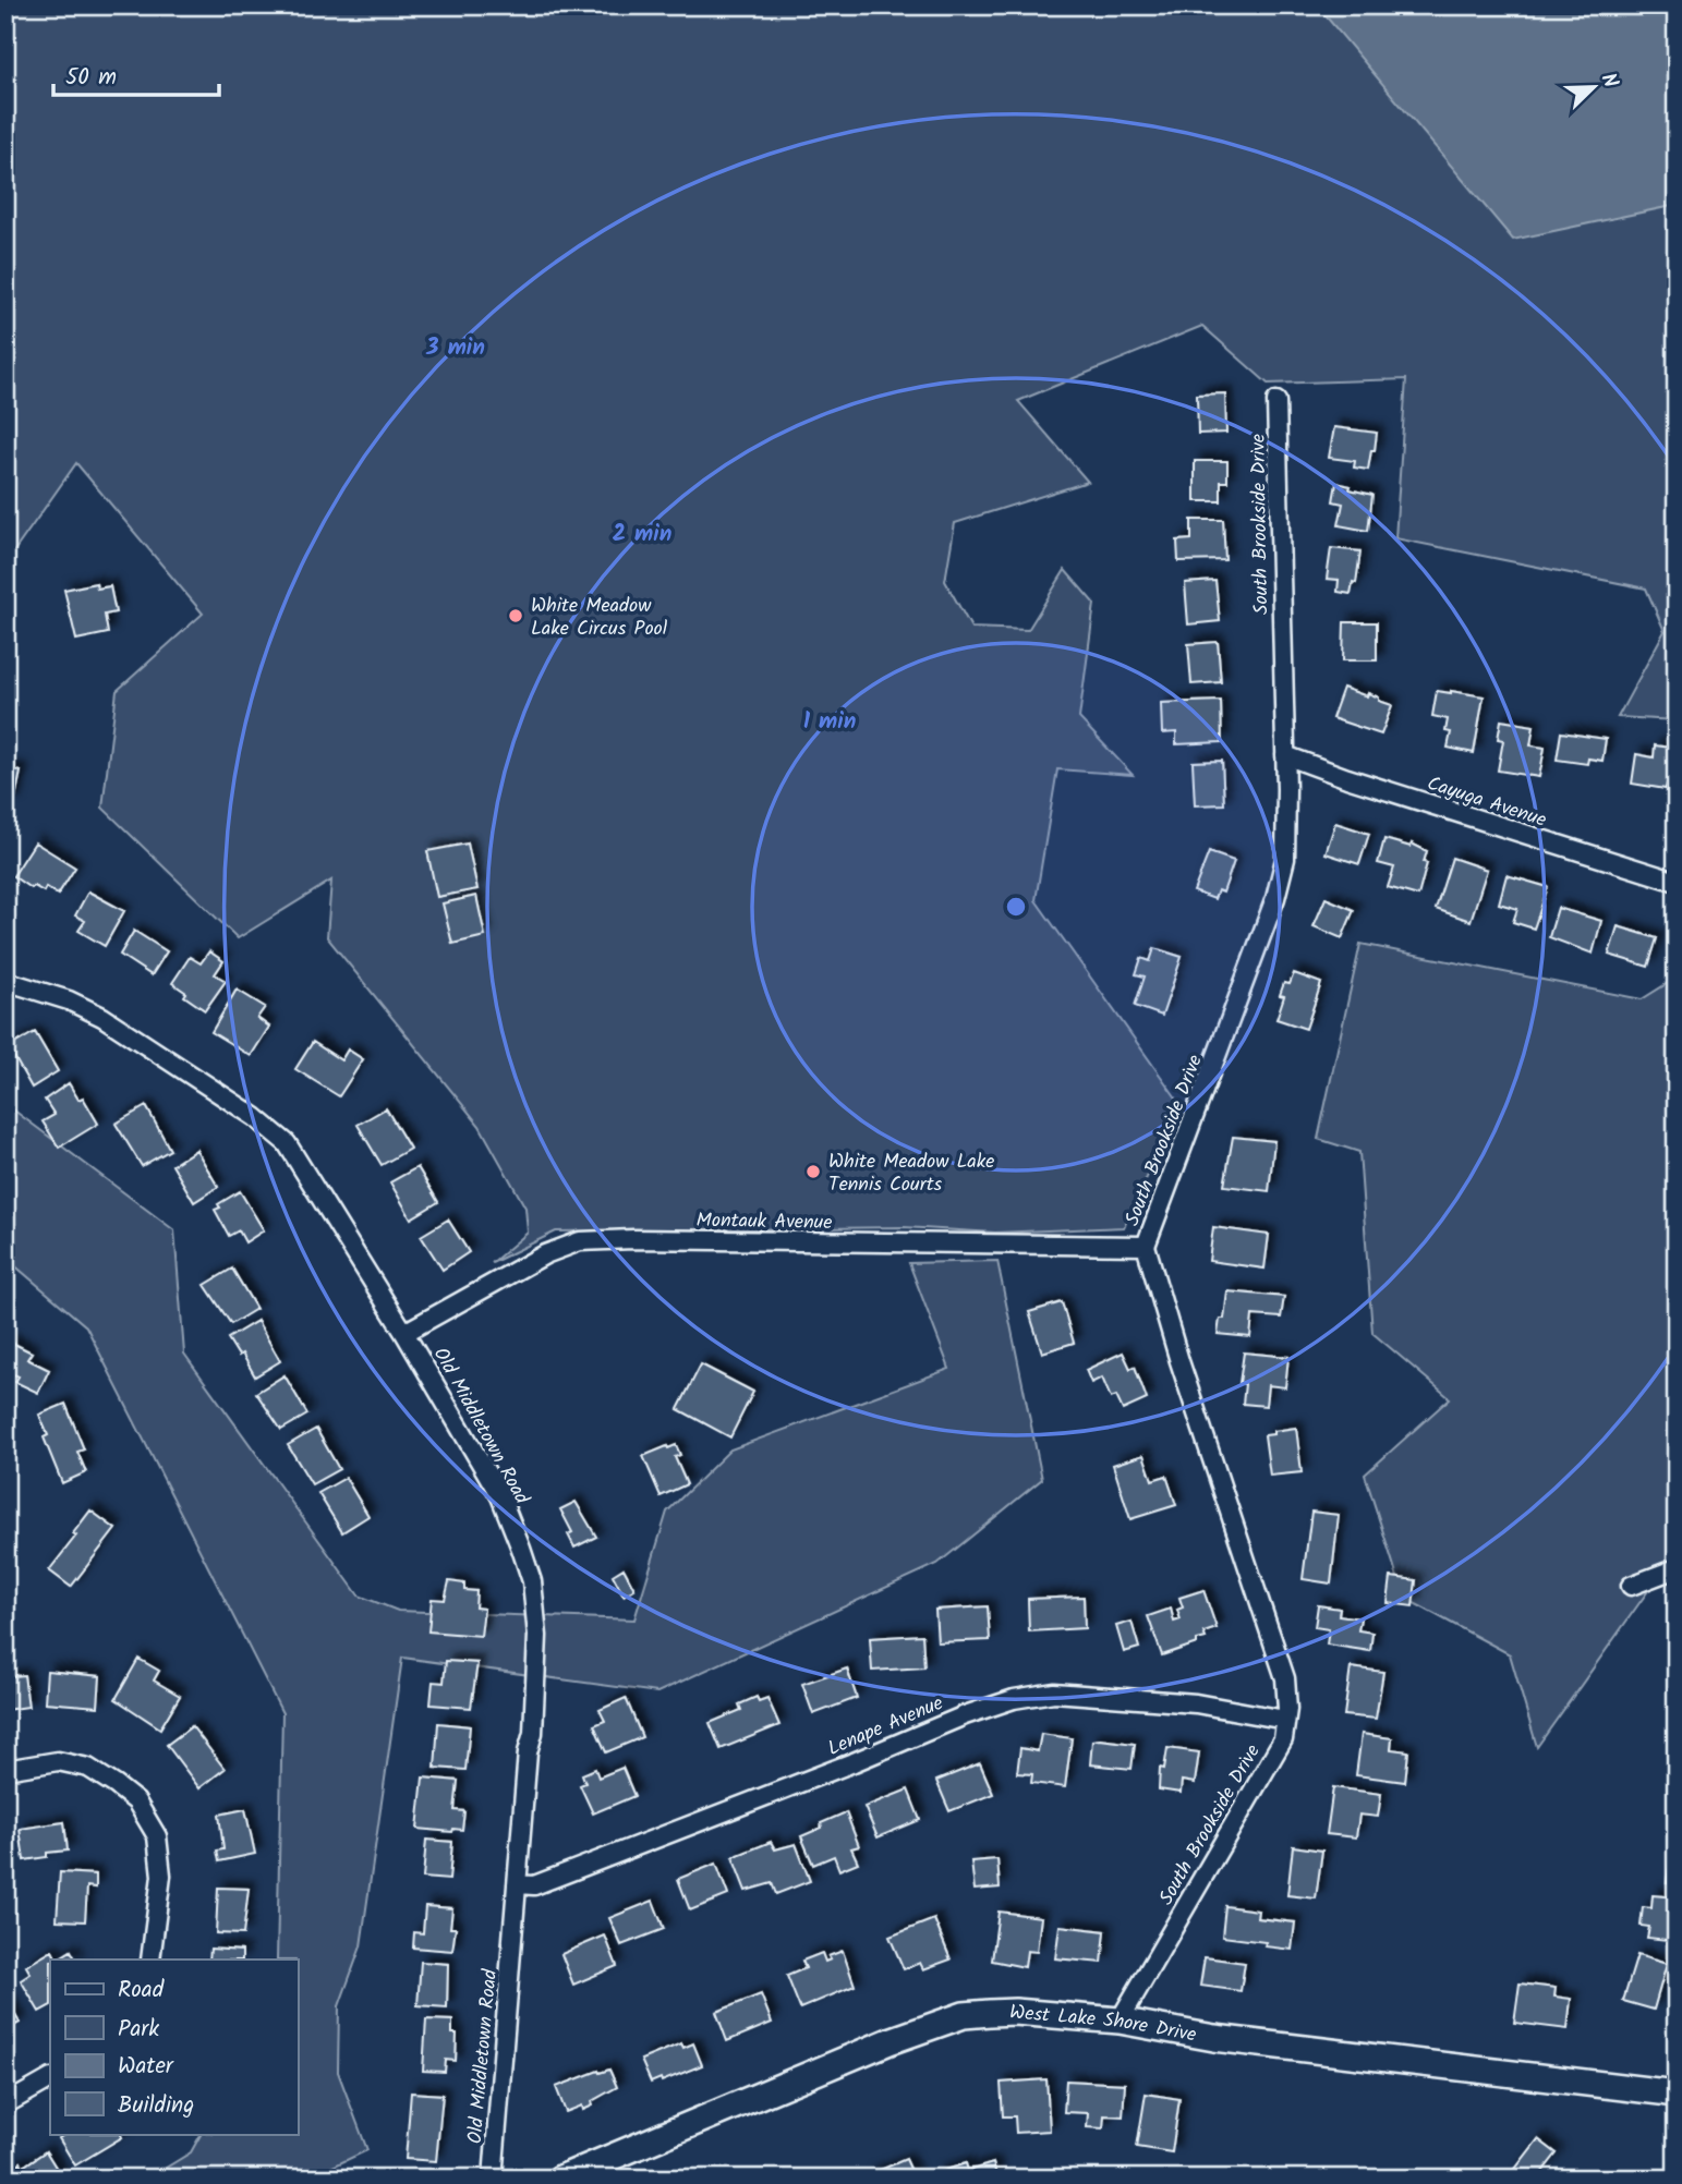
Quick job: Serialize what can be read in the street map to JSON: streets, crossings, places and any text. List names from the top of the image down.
{
  "streets": {
    "street": [
      "South Brookside Drive",
      "Cayuga Avenue",
      "Montauk Avenue",
      "Old Middletown Road",
      "Lenape Avenue",
      "West Lake Shore Drive"
    ]
  },
  "crossings": [
    ["South Brookside Drive", "Cayuga Avenue"],
    ["South Brookside Drive", "Montauk Avenue"],
    ["South Brookside Drive", "Lenape Avenue"],
    ["South Brookside Drive", "West Lake Shore Drive"],
    ["Montauk Avenue", "Old Middletown Road"],
    ["Old Middletown Road", "Lenape Avenue"]
  ],
  "places": ["White Meadow Lake Circus Pool", "White Meadow Lake Tennis Courts"],
  "legend": [
    "Road",
    "Park",
    "Water",
    "Building"
  ],
  "scale_bar": "50 m",
  "north": "top right",
  "rings": ["3 min", "2 min", "1 min"]
}
